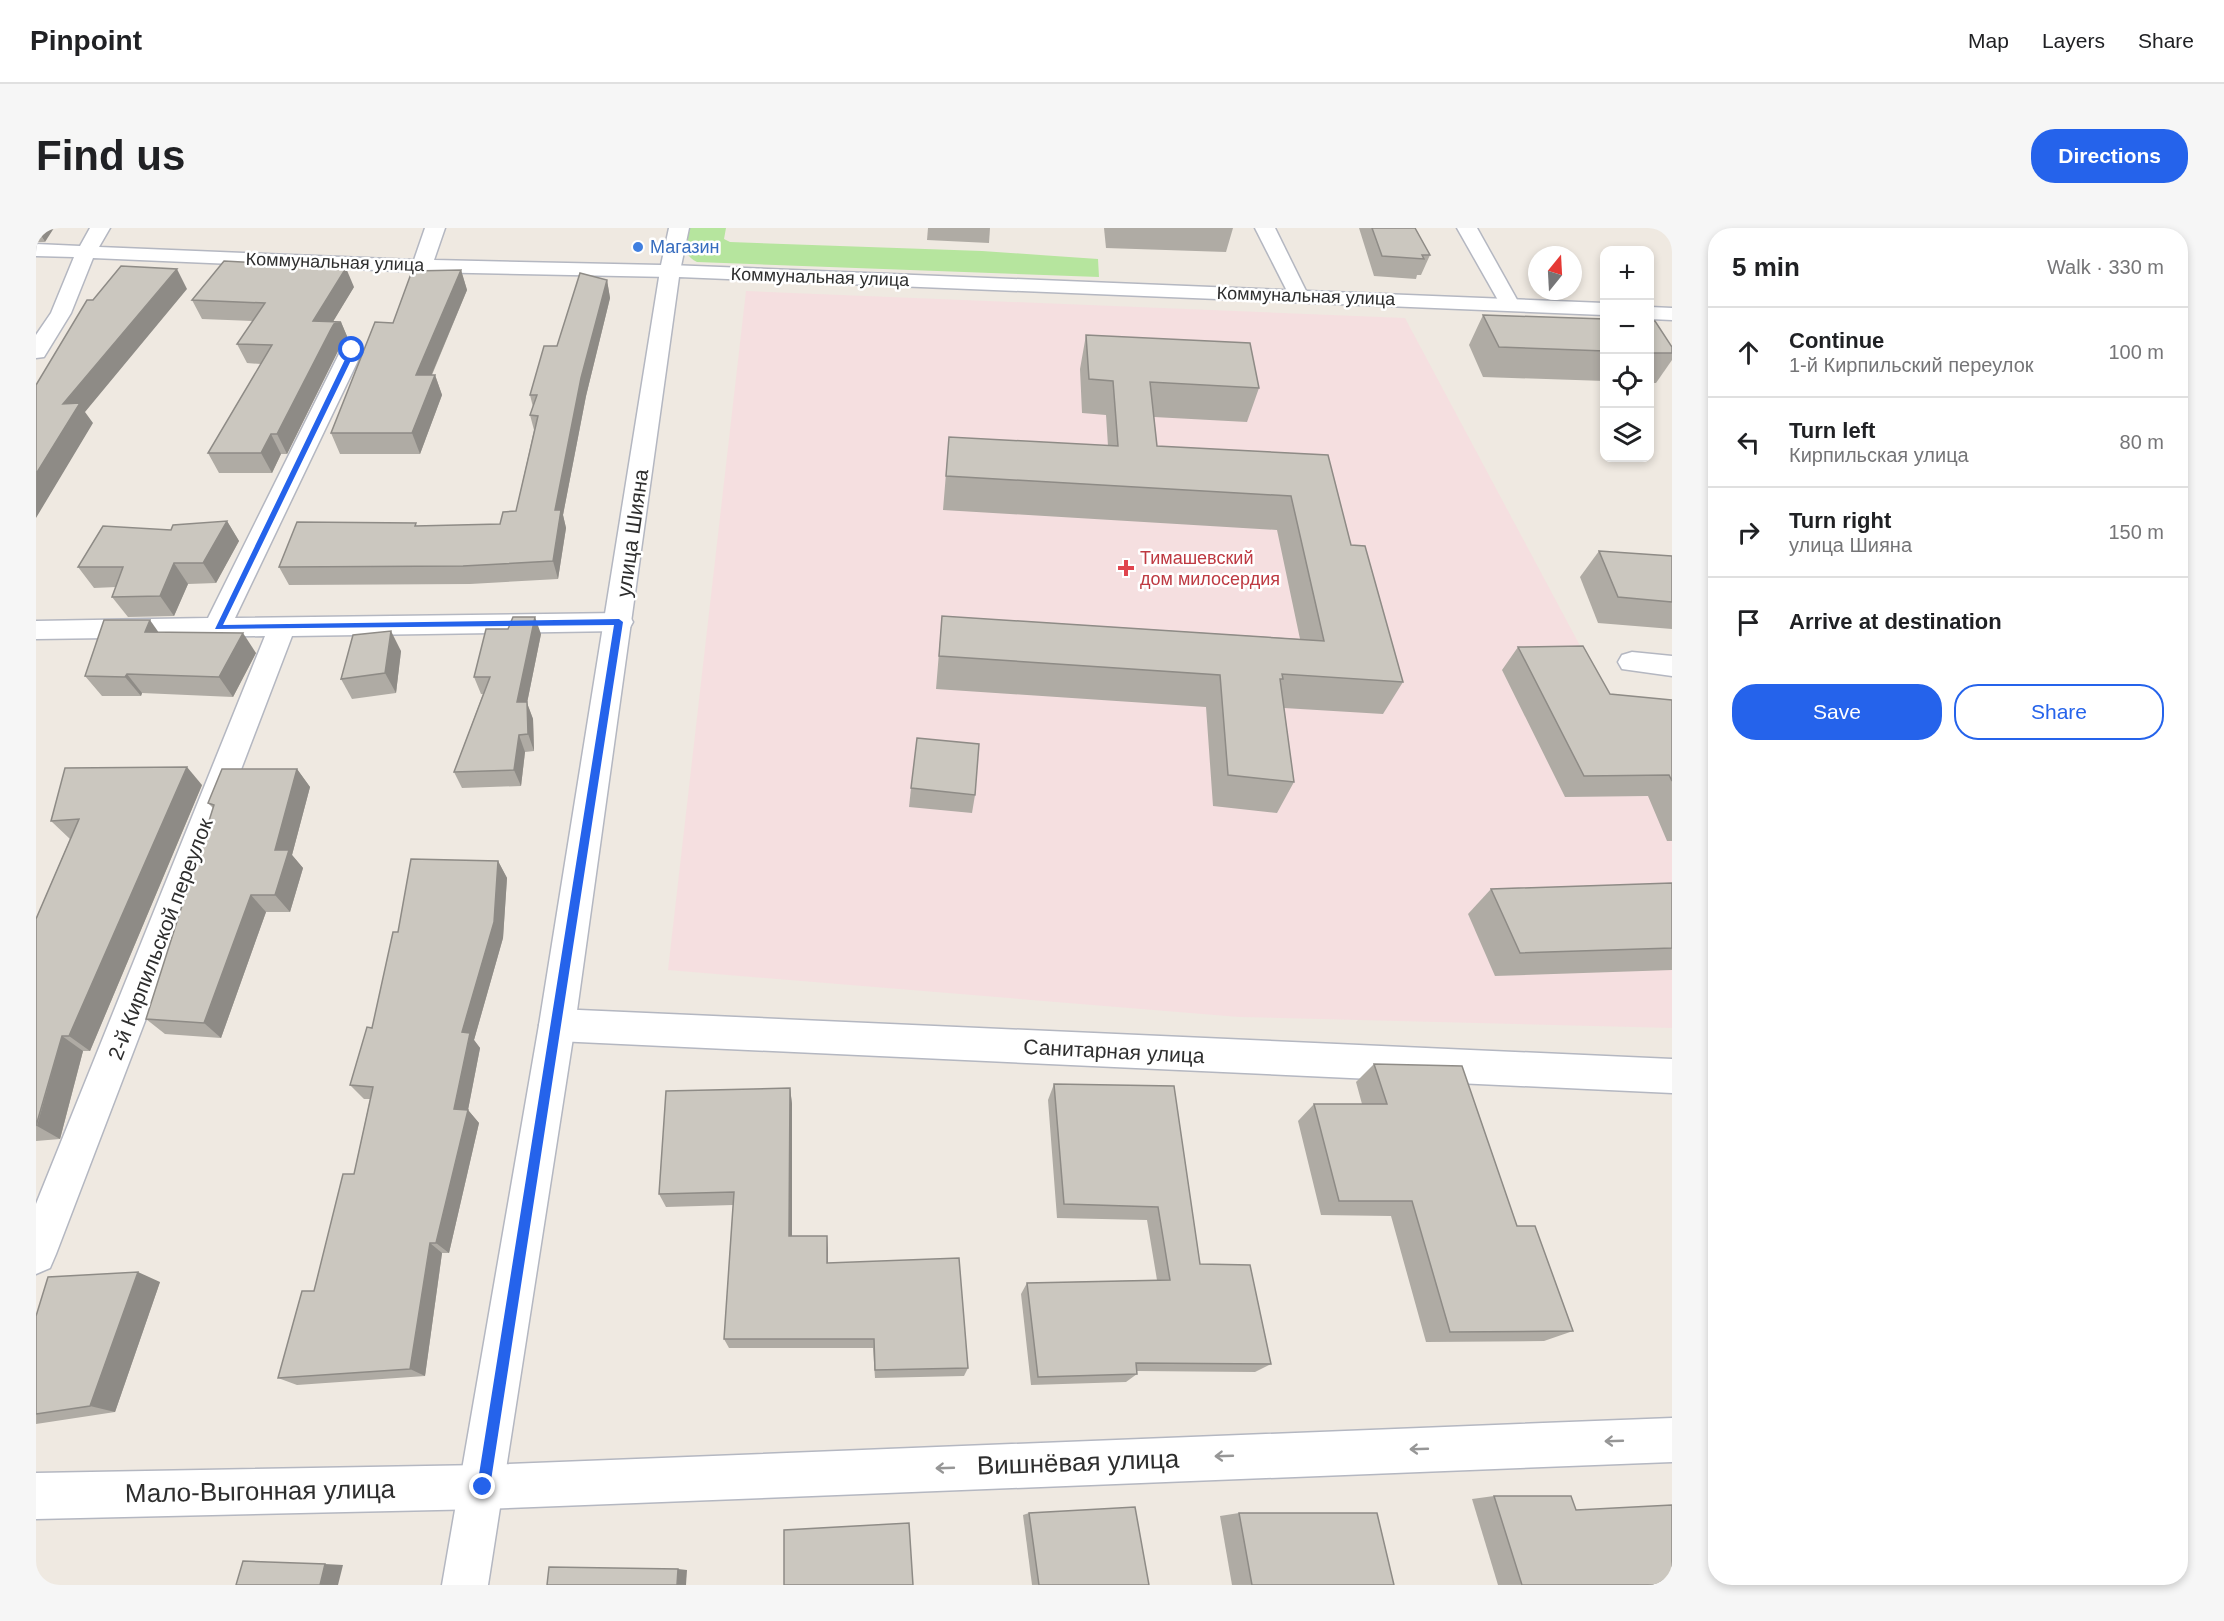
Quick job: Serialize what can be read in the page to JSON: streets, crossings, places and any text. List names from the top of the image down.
{
  "streets": {
    "street": [
      "Коммунальная улица",
      "улица Шияна",
      "2-й Кирпильской переулок",
      "Санитарная улица",
      "Вишнёвая улица",
      "Мало-Выгонная улица"
    ]
  },
  "crossings": [
    ["Коммунальная улица", "улица Шияна"],
    ["улица Шияна", "Санитарная улица"],
    ["улица Шияна", "Вишнёвая улица"],
    ["улица Шияна", "Мало-Выгонная улица"],
    ["Вишнёвая улица", "Мало-Выгонная улица"]
  ],
  "one_way": ["Вишнёвая улица"],
  "places": {
    "other": ["Магазин"],
    "health": ["Тимашевский дом милосердия"]
  },
  "north": "top",
  "page": {
    "header": "Pinpoint",
    "nav": ["Map", "Layers", "Share"],
    "buttons": [
      "Directions",
      ["Save", "Share"]
    ],
    "title": "Find us",
    "heading": ["5 min", "Walk · 330 m"],
    "map_buttons": ["+", "−"],
    "list": [
      ["Continue", "1-й Кирпильский переулок", "100 m"],
      ["Turn left", "Кирпильская улица", "80 m"],
      ["Turn right", "улица Шияна", "150 m"],
      "Arrive at destination"
    ]
  }
}
